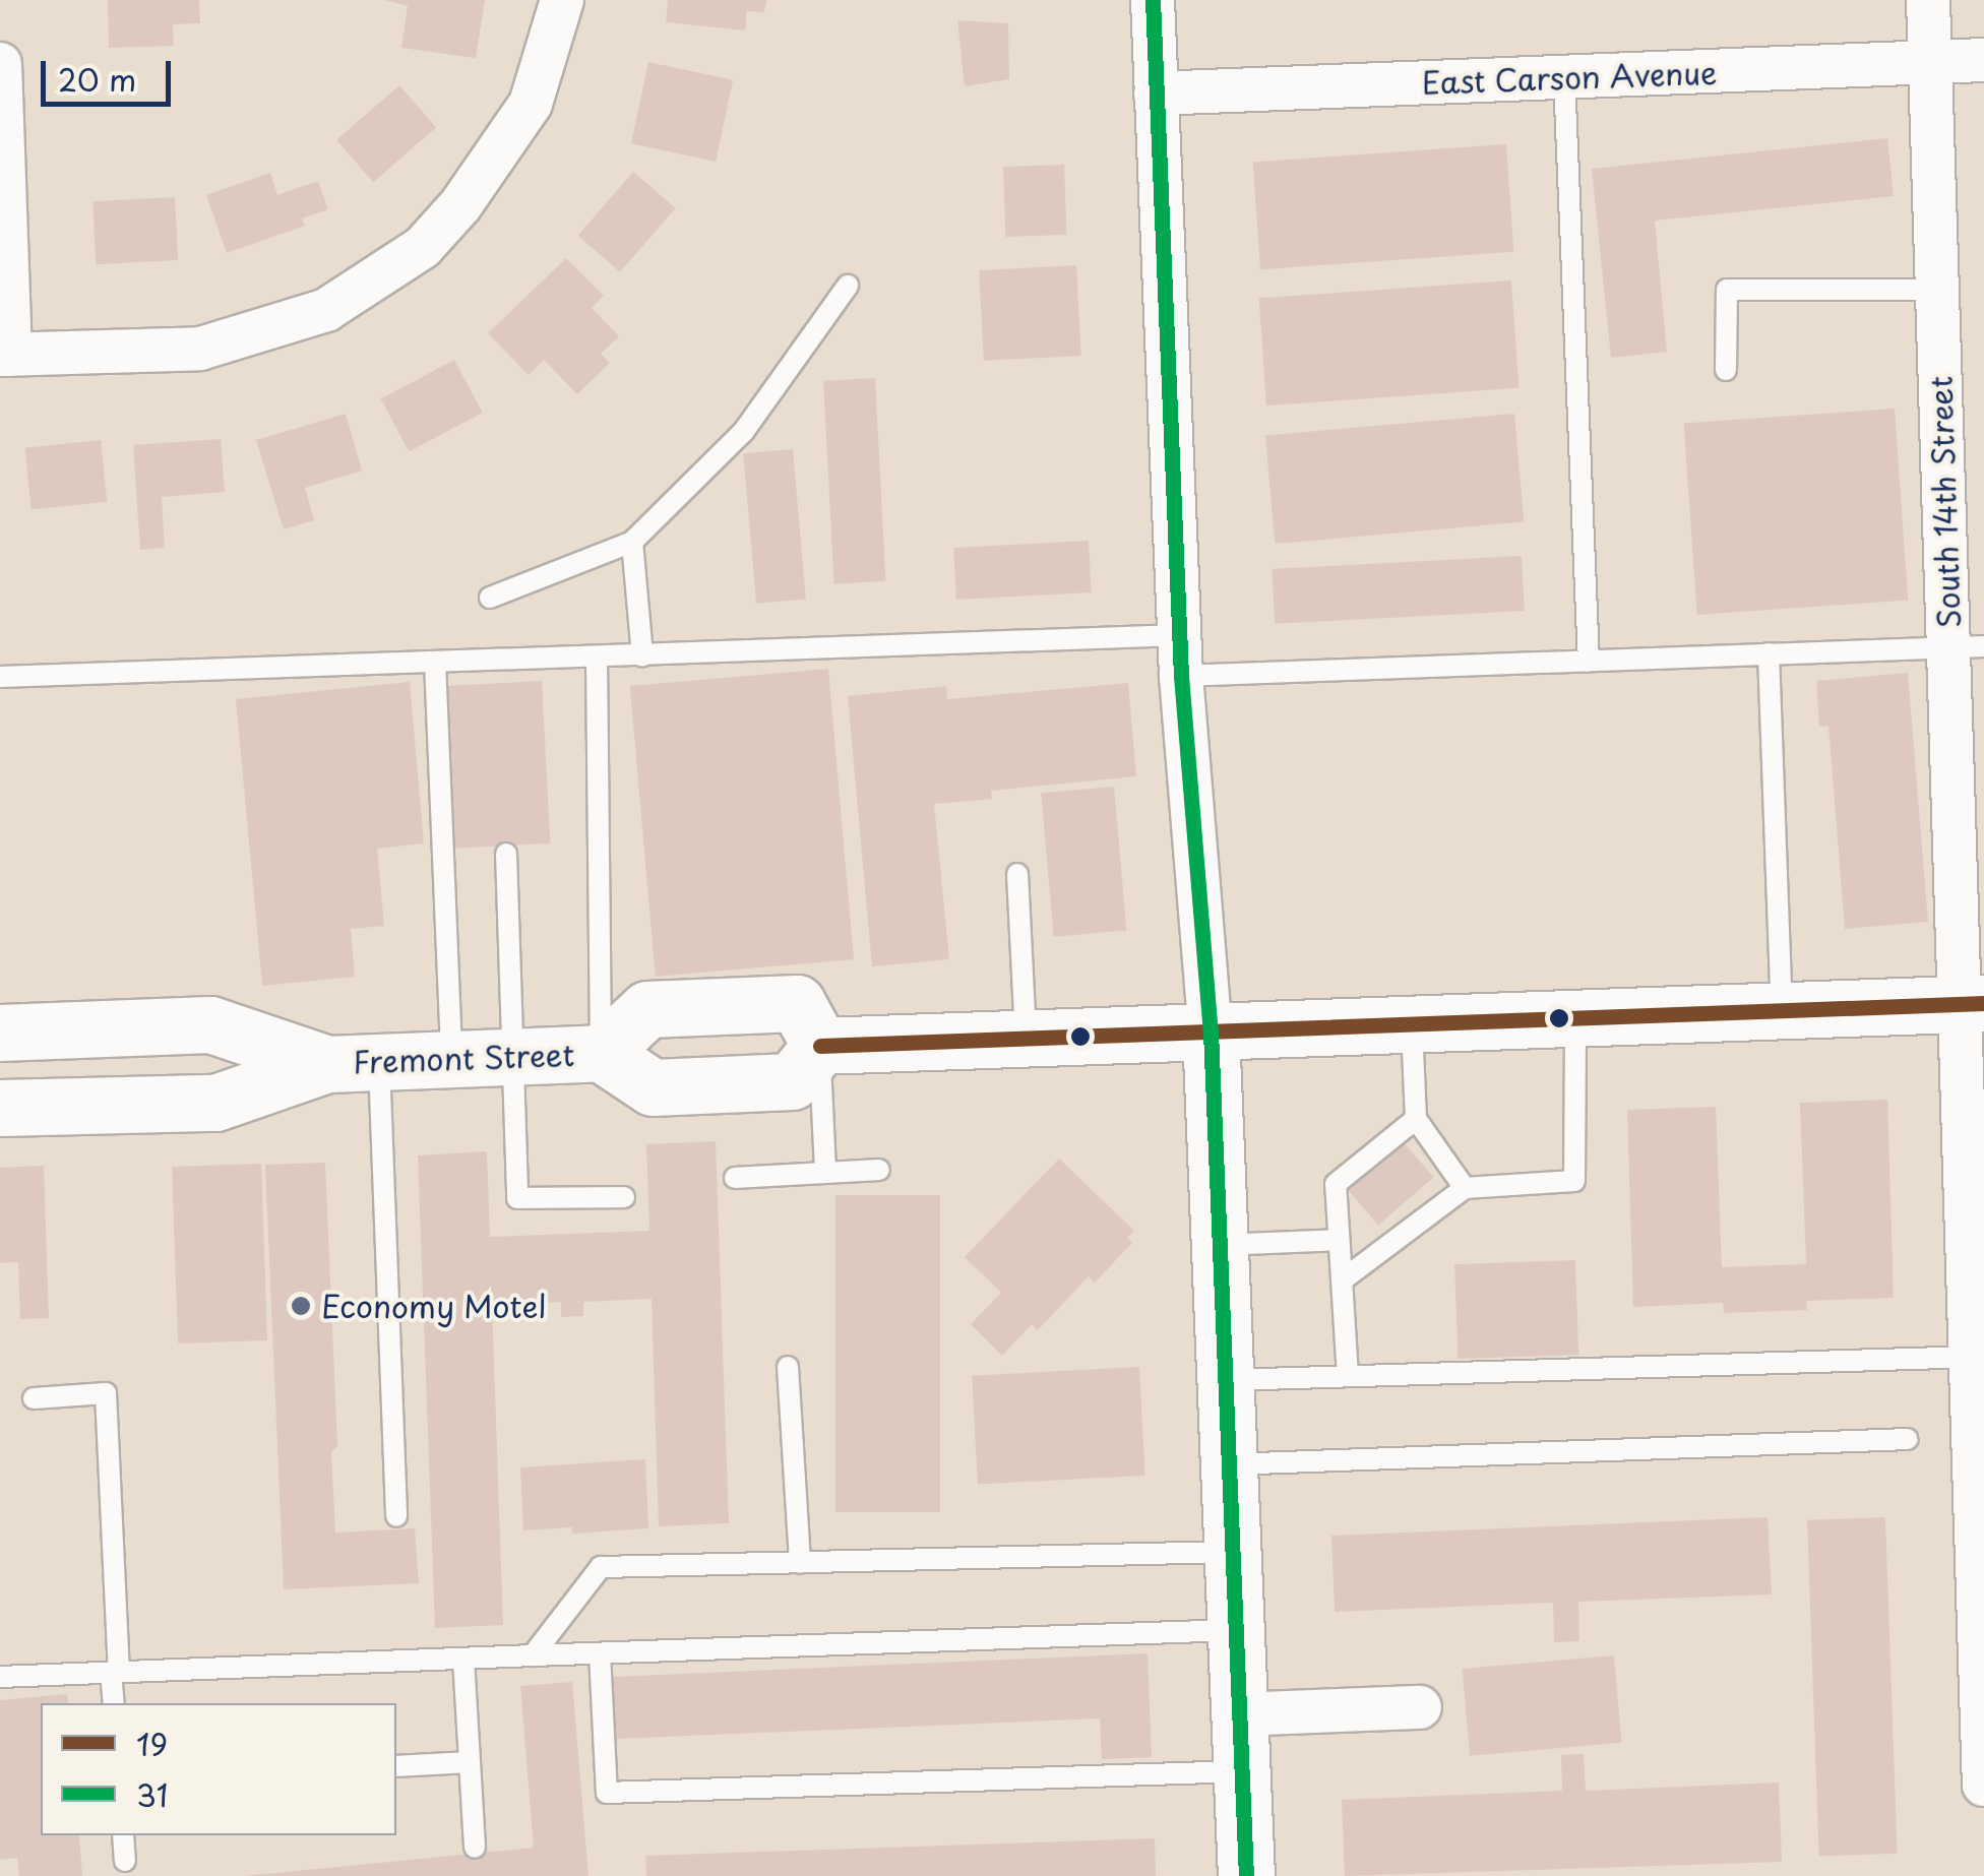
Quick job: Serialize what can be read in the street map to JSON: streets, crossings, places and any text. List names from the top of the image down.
{
  "streets": {
    "main road": ["Fremont Street"],
    "street": ["East Carson Avenue", "South 14th Street"]
  },
  "crossings": [
    ["East Carson Avenue", "South 14th Street"]
  ],
  "places": ["Economy Motel"],
  "lines": ["transit line 31", "transit line 19"],
  "legend": ["19", "31"],
  "scale_bar": "20 m"
}
